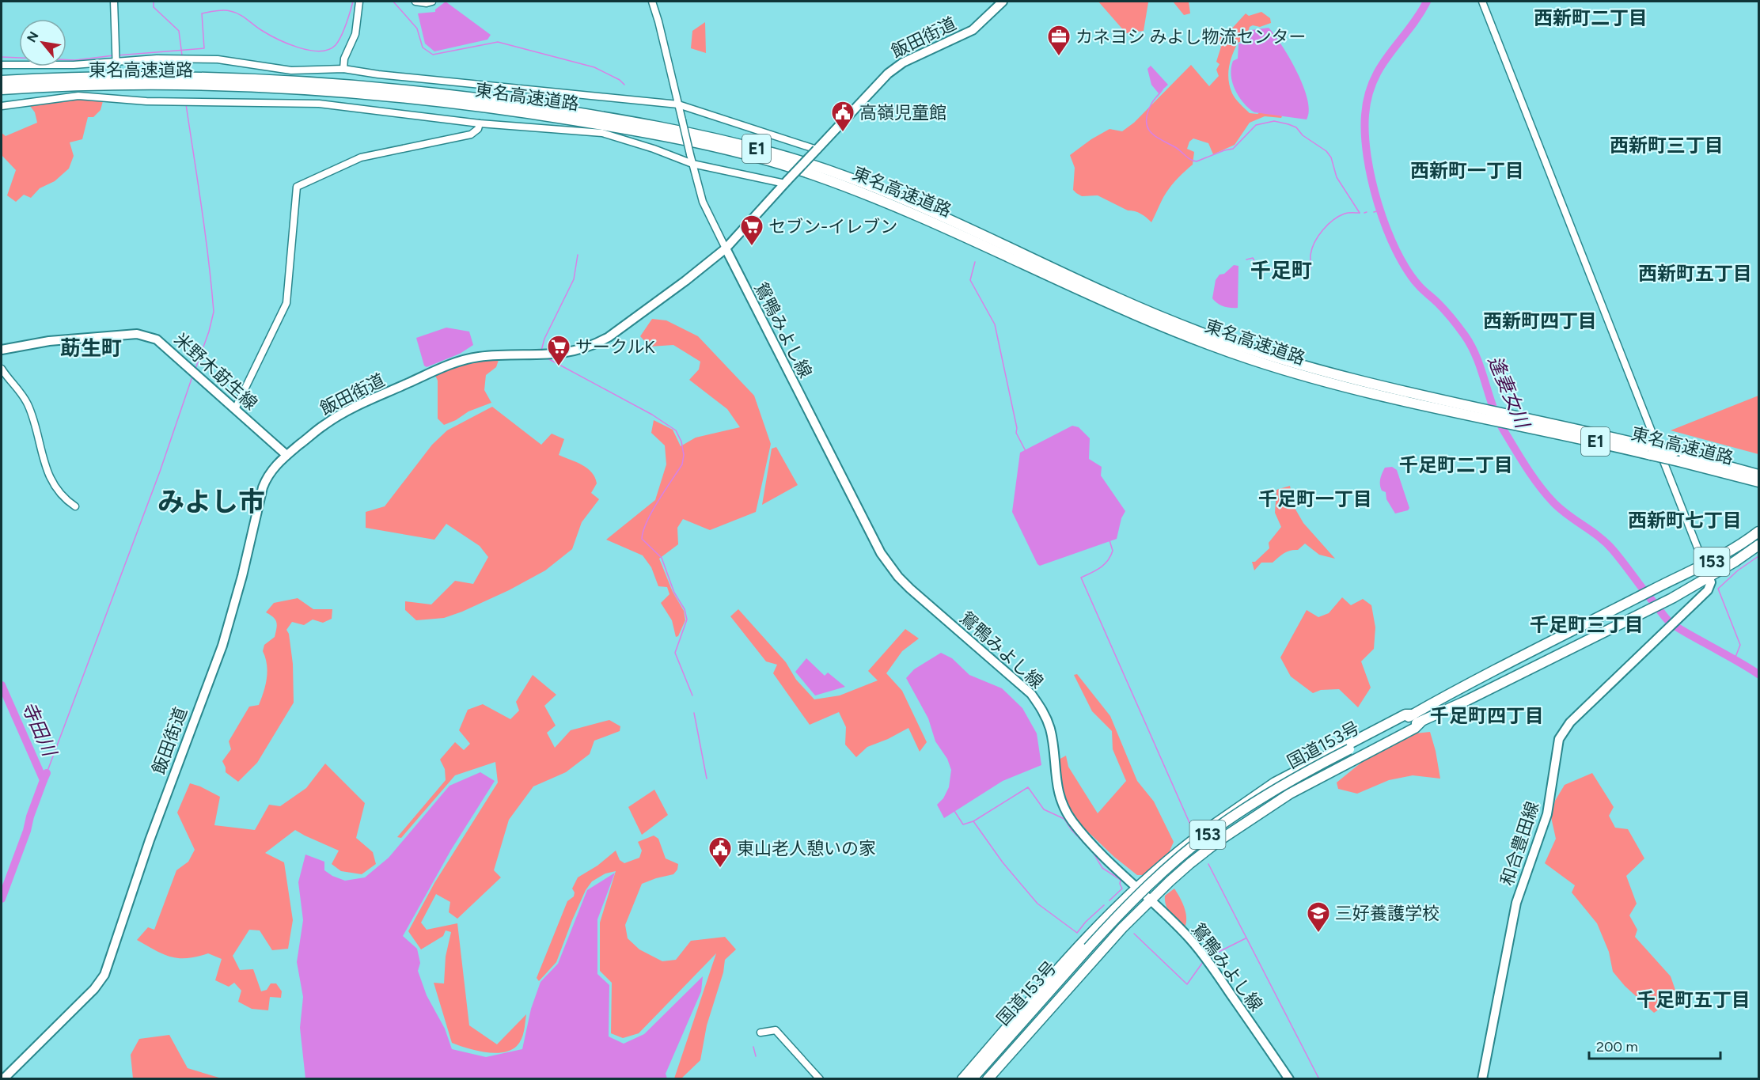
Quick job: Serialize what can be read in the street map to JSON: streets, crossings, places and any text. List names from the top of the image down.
{
  "streets": {
    "highway": [
      "東名高速道路",
      "E1",
      "153",
      "国道153号"
    ],
    "main road": [
      "飯田街道",
      "鴛鴨みよし線",
      "米野木莇生線",
      "和合豊田線"
    ]
  },
  "crossings": [
    ["飯田街道", "鴛鴨みよし線"],
    ["飯田街道", "米野木莇生線"],
    ["国道153号", "和合豊田線"]
  ],
  "districts": [
    "西新町二丁目",
    "西新町三丁目",
    "西新町一丁目",
    "千足町",
    "西新町五丁目",
    "西新町四丁目",
    "莇生町",
    "千足町二丁目",
    "千足町一丁目",
    "みよし市",
    "西新町七丁目",
    "千足町三丁目",
    "千足町四丁目",
    "千足町五丁目"
  ],
  "water": ["逢妻女川", "寺田川"],
  "places": {
    "office": ["カネヨシ みよし物流センター"],
    "public building": ["高嶺児童館", "東山老人憩いの家"],
    "supermarket": ["セブン-イレブン", "サークルK"],
    "school or university": ["三好養護学校"]
  },
  "scale_bar": "200 m",
  "north": "top left"
}
